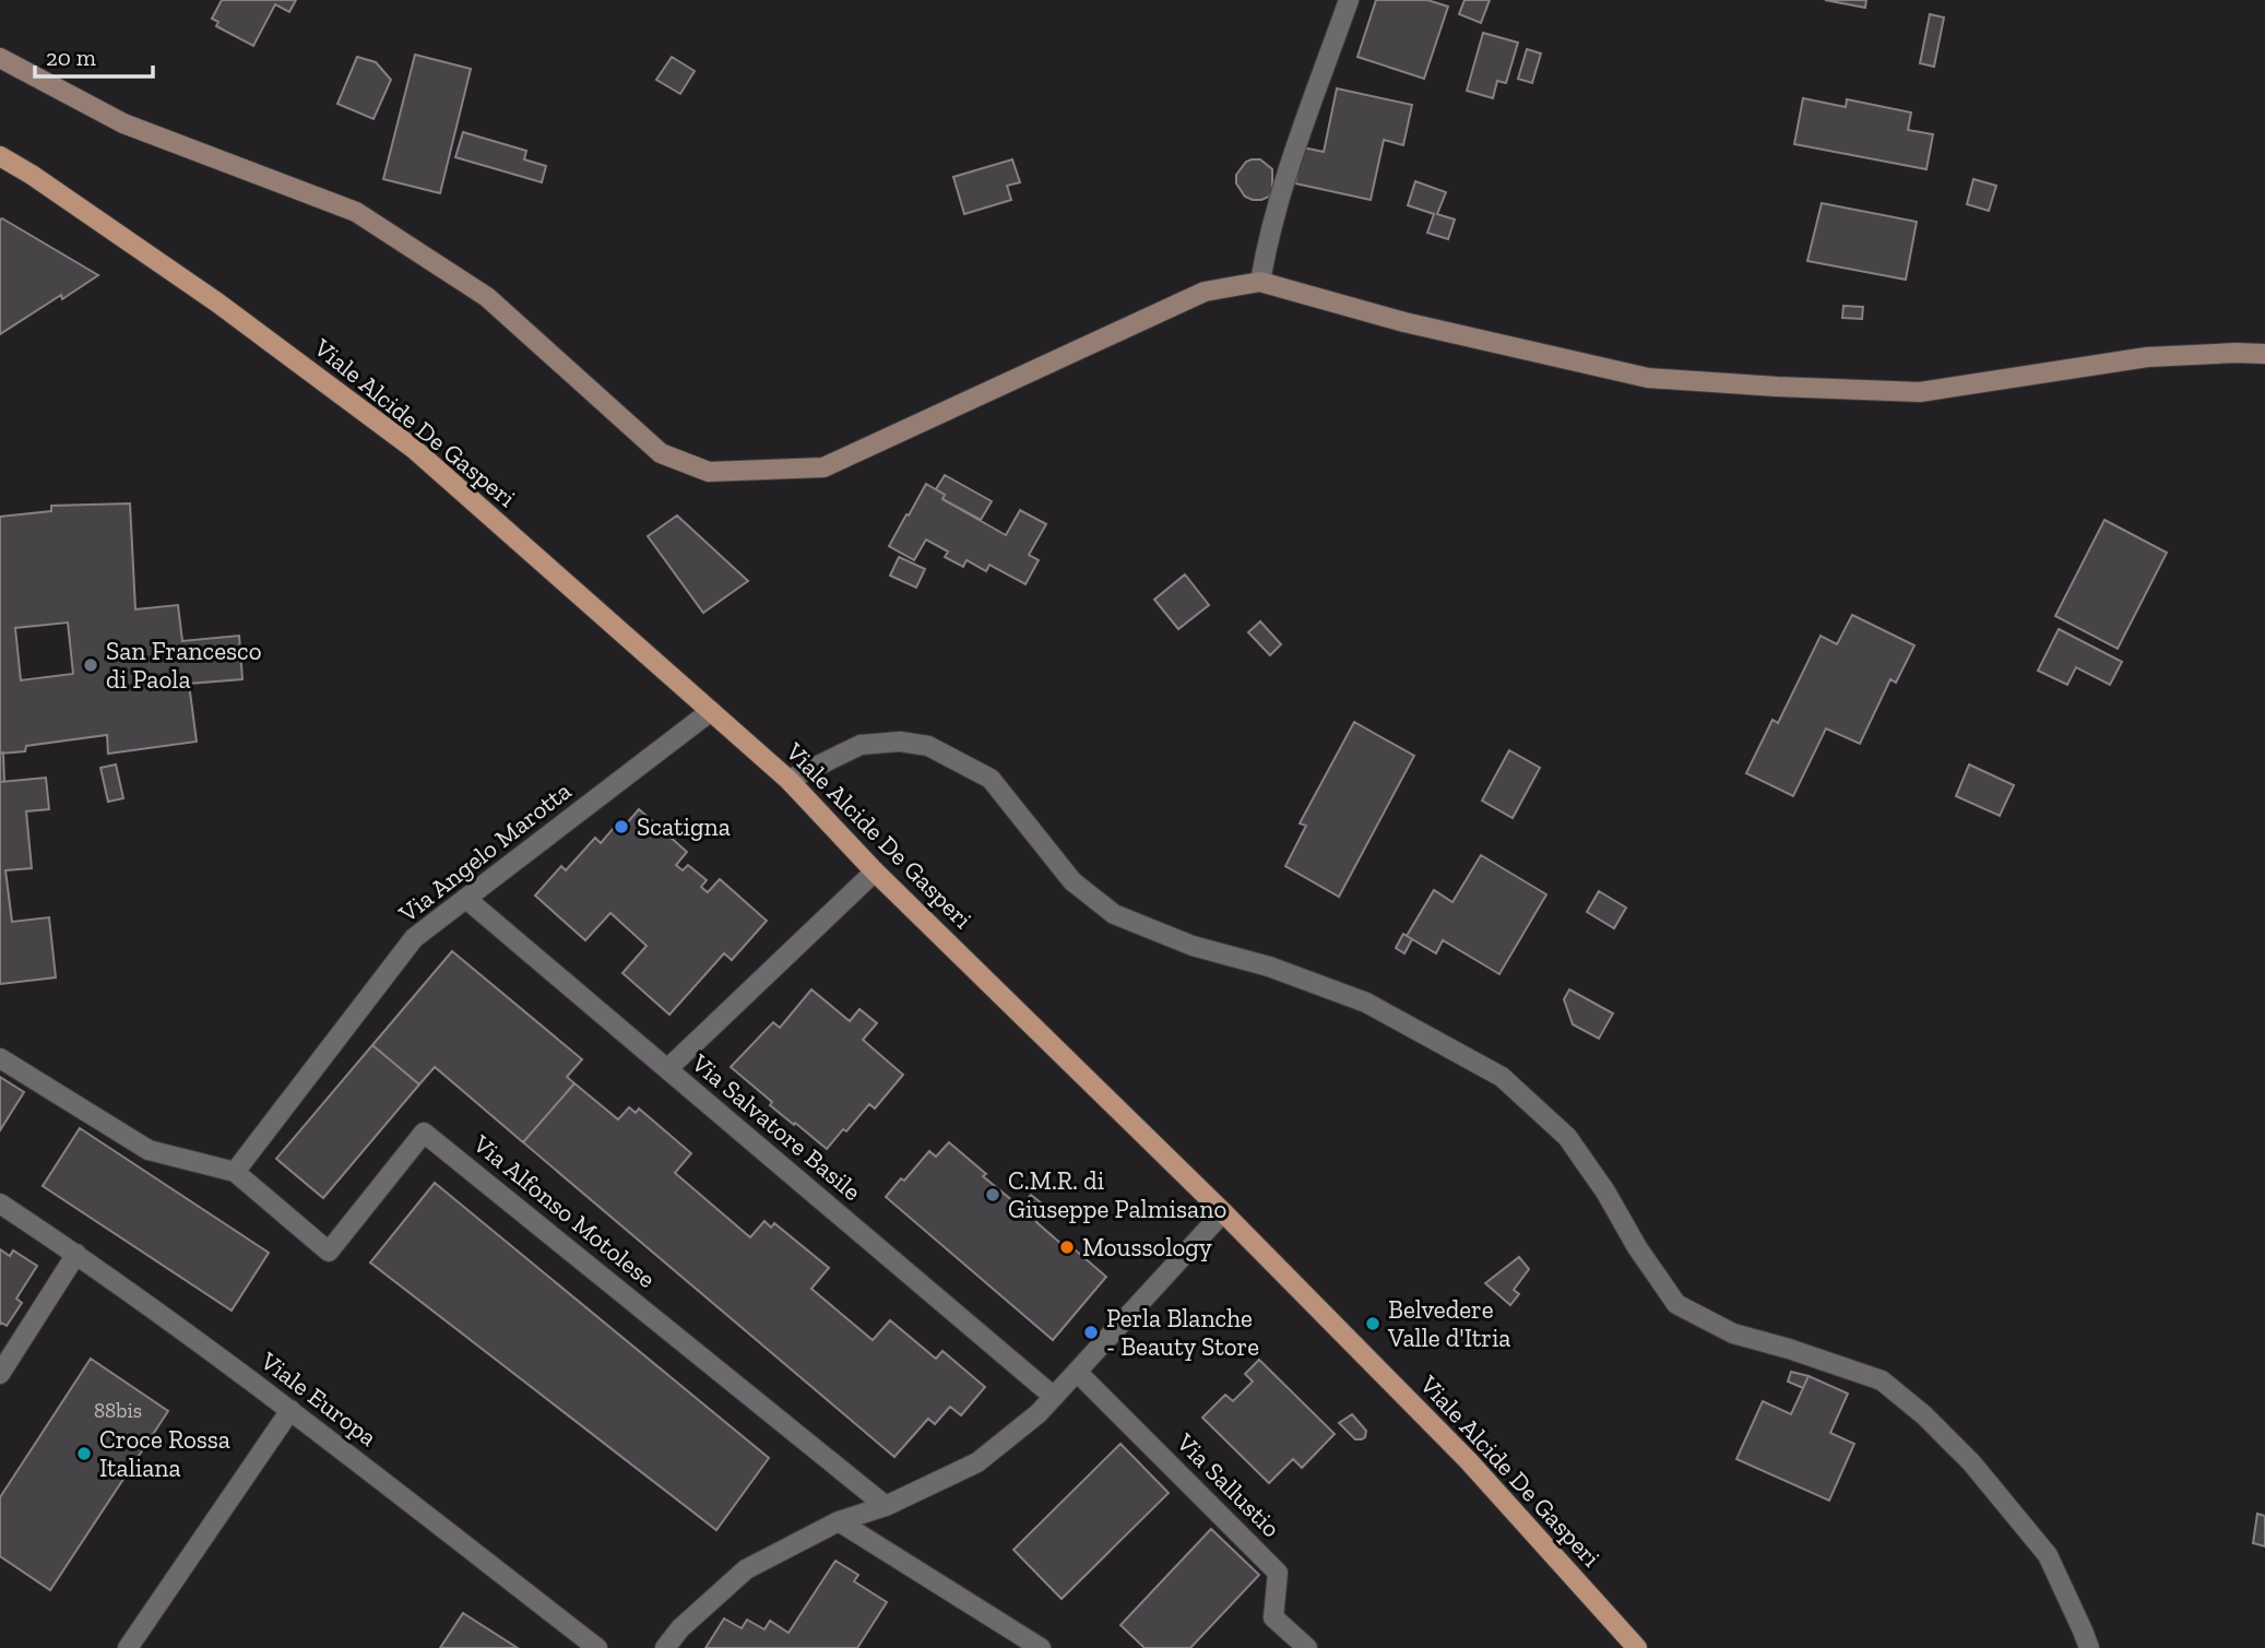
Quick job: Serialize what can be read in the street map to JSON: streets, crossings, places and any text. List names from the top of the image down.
{
  "streets": {
    "main road": ["Viale Alcide De Gasperi"],
    "street": [
      "Via Angelo Marotta",
      "Via Salvatore Basile",
      "Via Alfonso Motolese",
      "Viale Europa",
      "Via Sallustio"
    ]
  },
  "crossings": [
    ["Viale Alcide De Gasperi", "Via Angelo Marotta"],
    ["Via Angelo Marotta", "Via Salvatore Basile"],
    ["Via Angelo Marotta", "Via Alfonso Motolese"]
  ],
  "places": [
    "San Francesco di Paola",
    "Scatigna",
    "C.M.R. di Giuseppe Palmisano",
    "Moussology",
    "Belvedere Valle d'Itria",
    "Perla Blanche - Beauty Store",
    "Croce Rossa Italiana"
  ],
  "house_numbers": ["88bis"],
  "scale_bar": "20 m"
}
